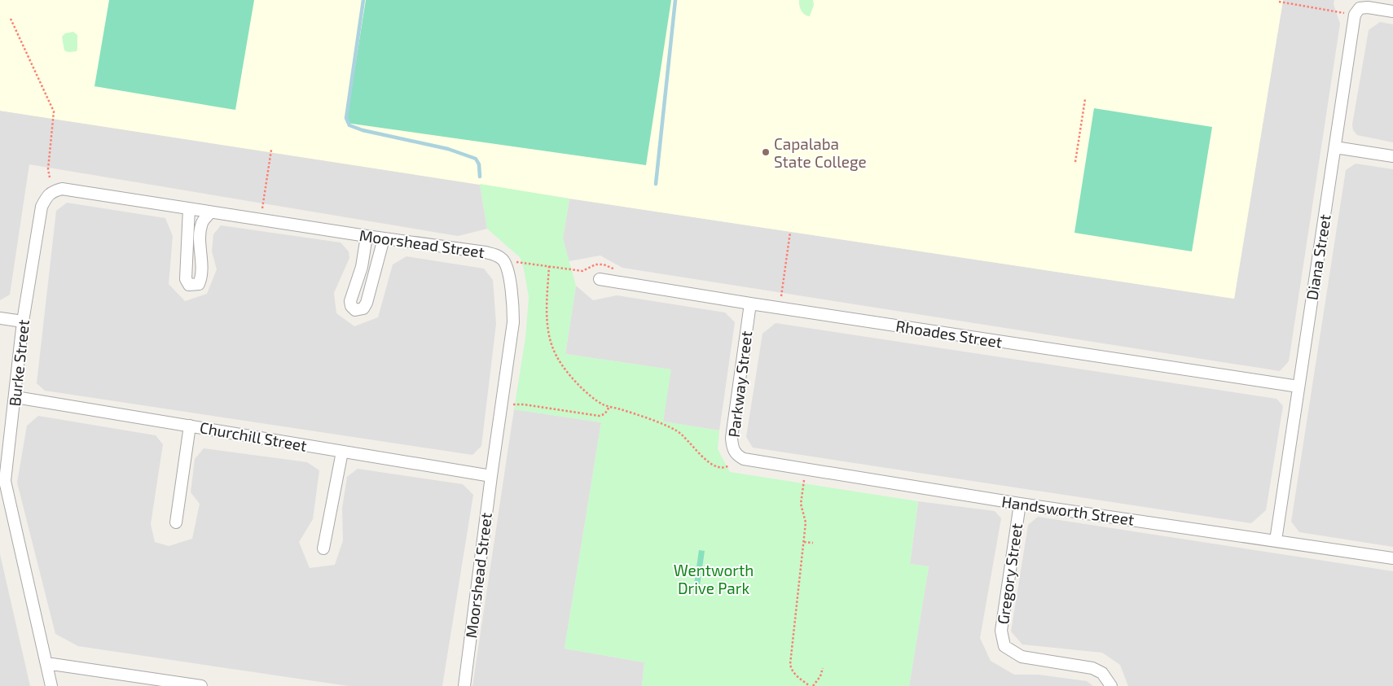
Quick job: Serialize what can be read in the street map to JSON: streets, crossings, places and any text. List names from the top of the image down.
{
  "streets": {
    "street": [
      "Moorshead Street",
      "Diana Street",
      "Rhoades Street",
      "Burke Street",
      "Parkway Street",
      "Churchill Street",
      "Handsworth Street",
      "Gregory Street"
    ]
  },
  "crossings": [
    ["Moorshead Street", "Burke Street"],
    ["Moorshead Street", "Churchill Street"],
    ["Diana Street", "Rhoades Street"],
    ["Diana Street", "Handsworth Street"],
    ["Rhoades Street", "Parkway Street"],
    ["Burke Street", "Churchill Street"],
    ["Parkway Street", "Handsworth Street"],
    ["Handsworth Street", "Gregory Street"]
  ],
  "parks": ["Wentworth Drive Park"],
  "places": ["Capalaba State College"]
}
